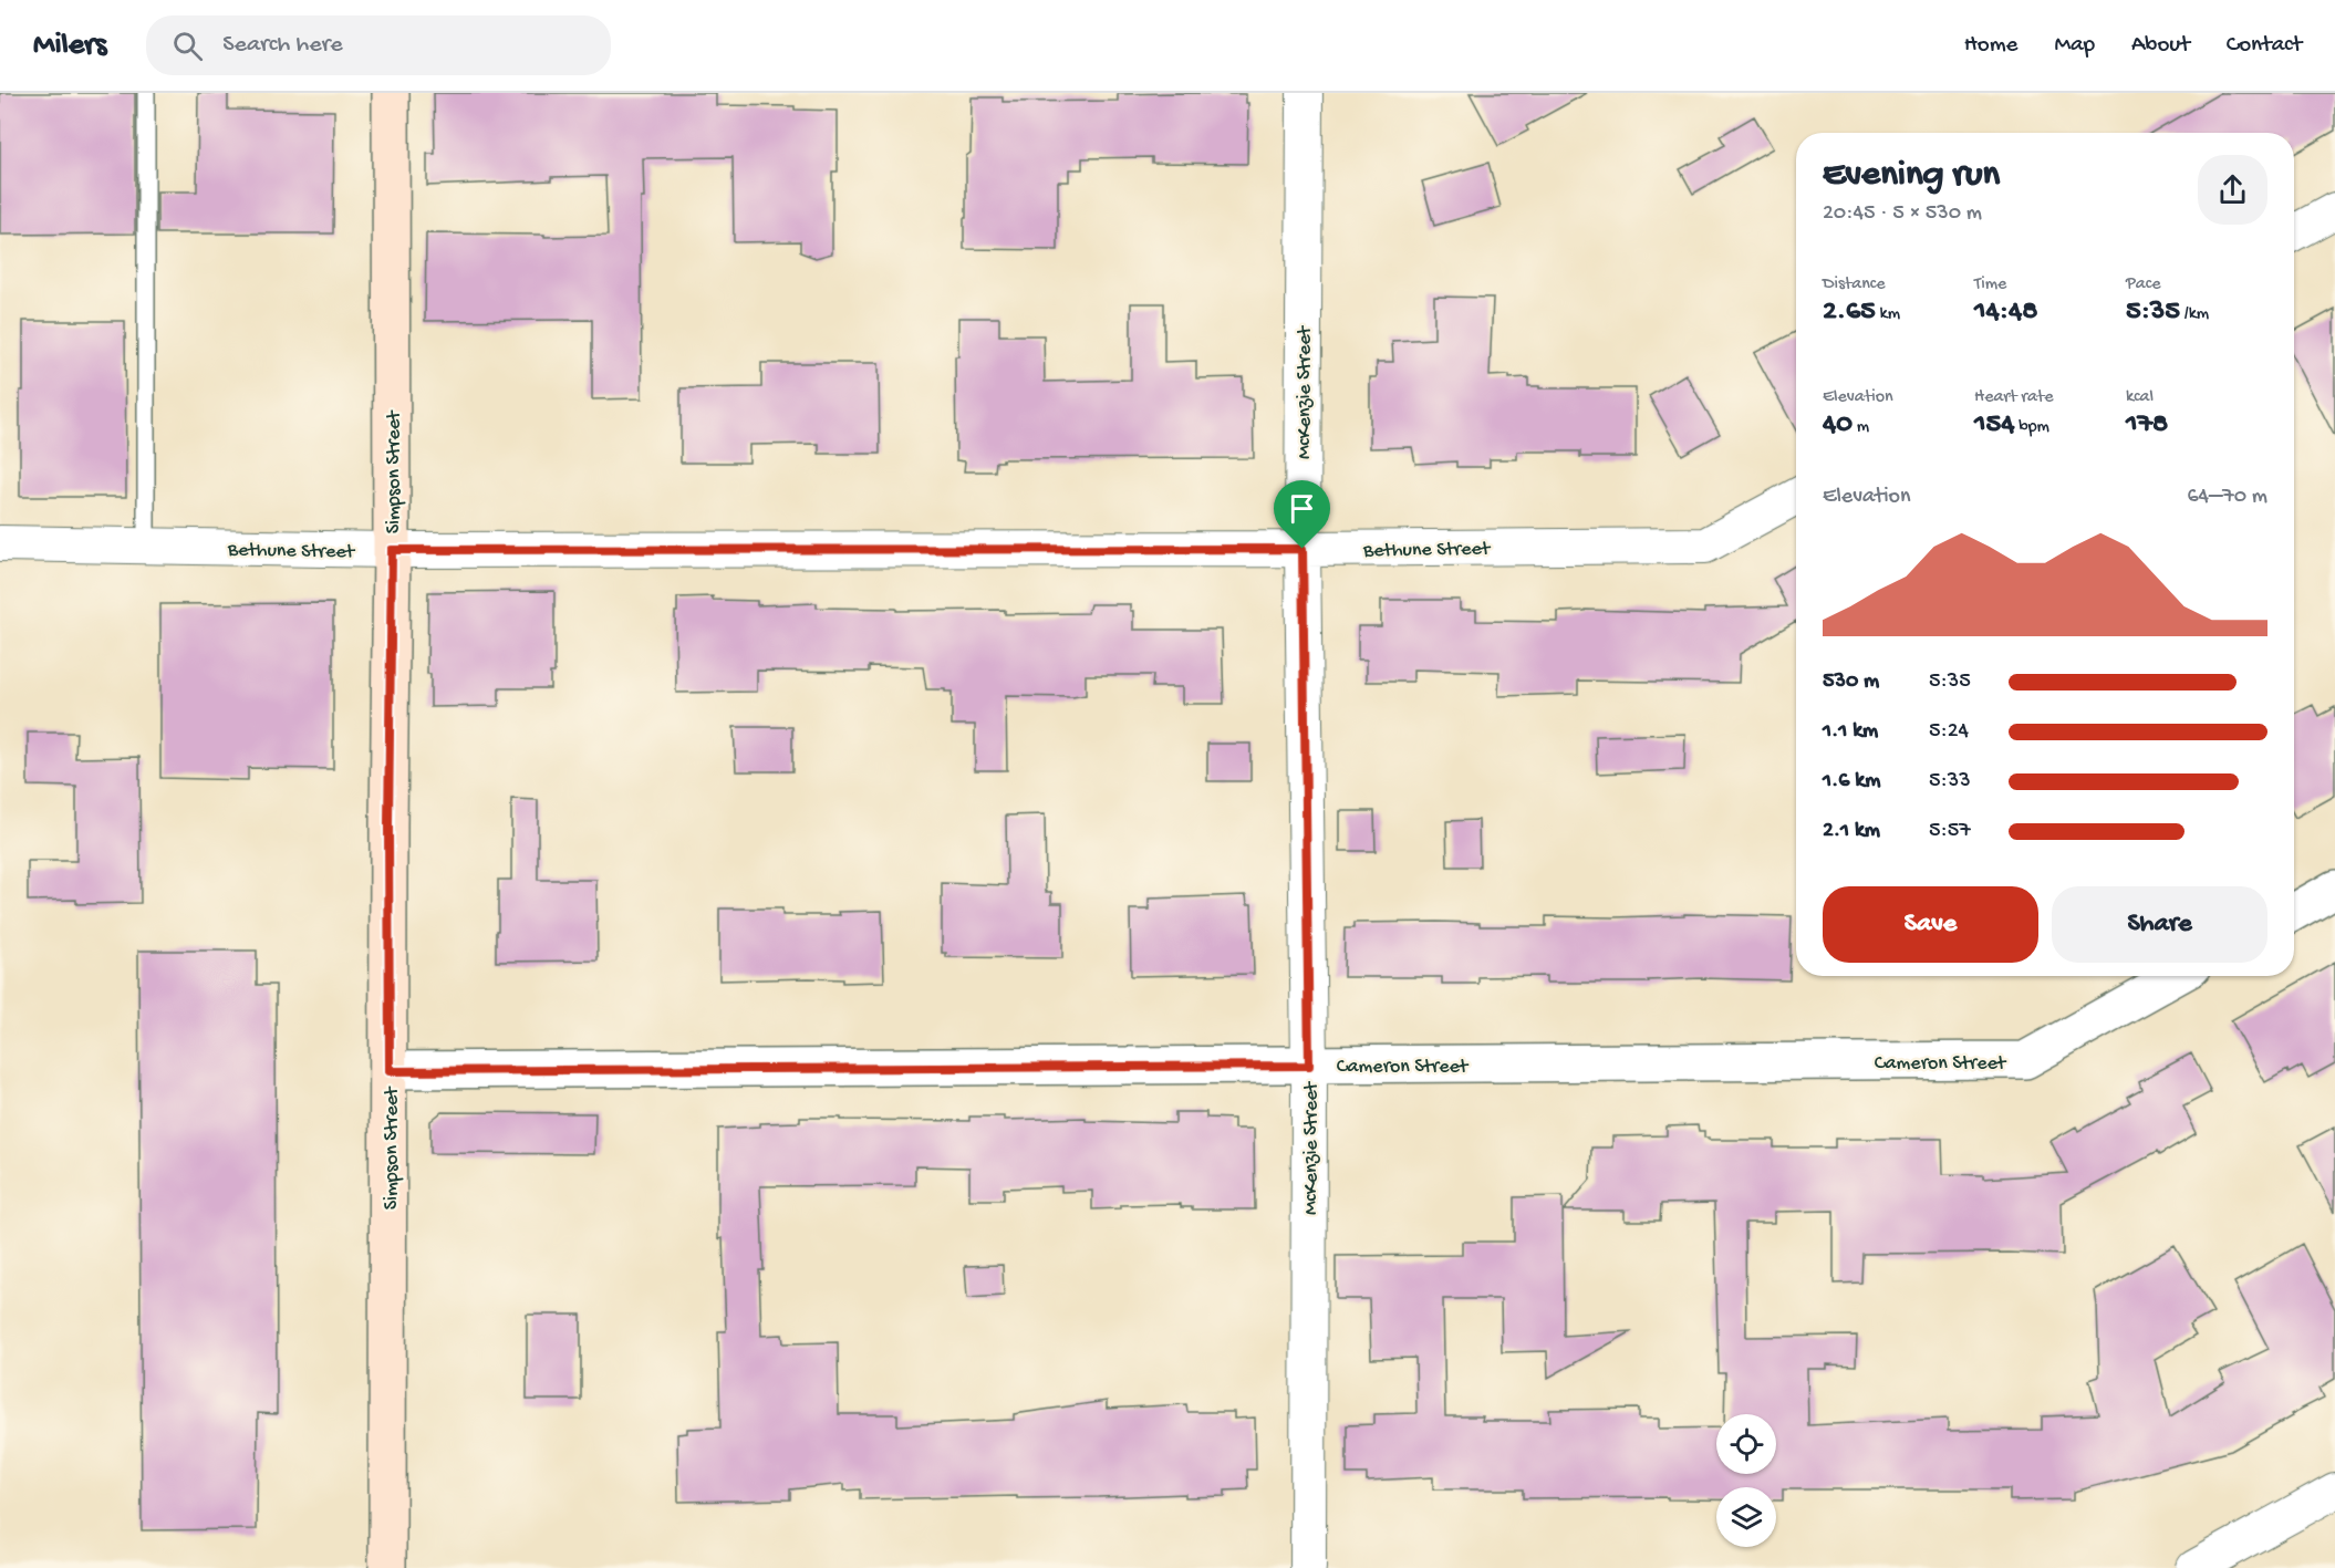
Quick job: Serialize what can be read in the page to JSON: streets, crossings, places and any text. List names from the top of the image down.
{
  "streets": {
    "main road": ["Simpson Street"],
    "street": ["McKenzie Street", "Bethune Street", "Cameron Street"]
  },
  "crossings": [
    ["McKenzie Street", "Bethune Street"],
    ["McKenzie Street", "Cameron Street"],
    ["Simpson Street", "Bethune Street"],
    ["Simpson Street", "Cameron Street"]
  ],
  "page": {
    "header": "Milers",
    "search": "Search here",
    "nav": [
      "Home",
      "Map",
      "About",
      "Contact"
    ],
    "heading": ["Evening run", "20:45 · 5 × 530 m"],
    "stats": [
      ["Distance", "2.65 km"],
      ["Time", "14:48"],
      ["Pace", "5:35 /km"],
      ["Elevation", "40 m"],
      ["Heart rate", "154 bpm"],
      ["kcal", "178"]
    ],
    "chart": ["Elevation", "64–70 m"],
    "list": [
      {
        "name": "530 m",
        "note": "5:35"
      },
      {
        "name": "1.1 km",
        "note": "5:24"
      },
      {
        "name": "1.6 km",
        "note": "5:33"
      },
      {
        "name": "2.1 km",
        "note": "5:57"
      }
    ],
    "buttons": ["Save", "Share"]
  }
}
